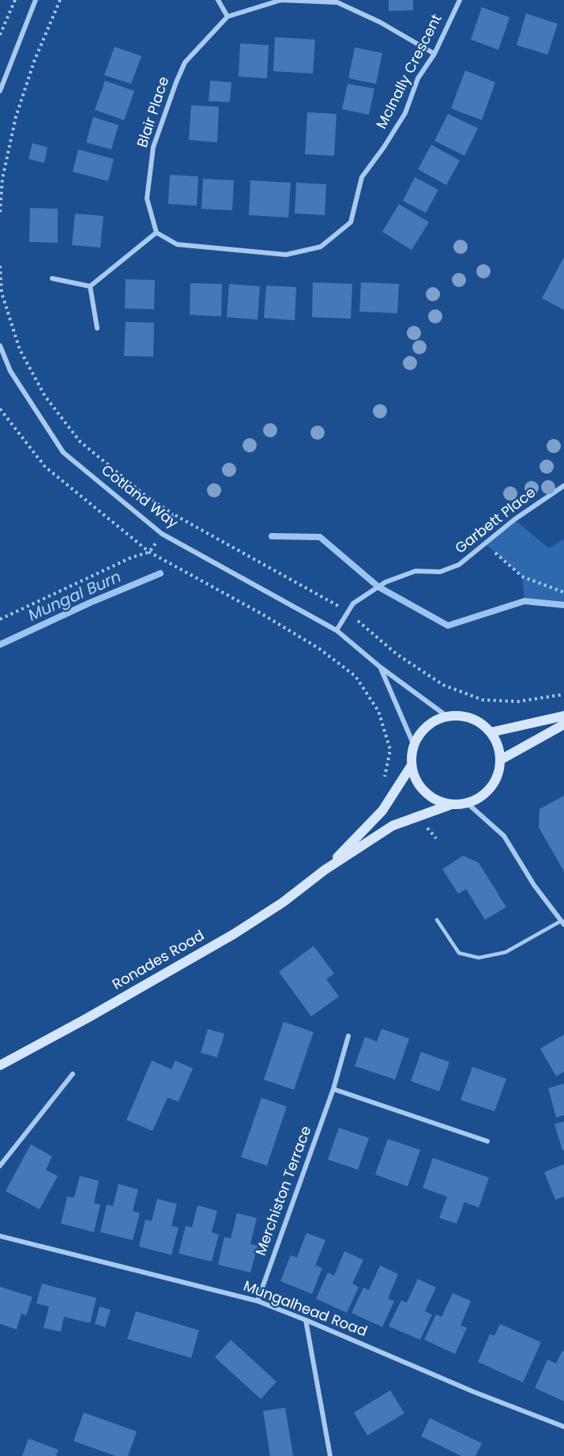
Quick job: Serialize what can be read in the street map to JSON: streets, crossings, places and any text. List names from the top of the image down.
{
  "streets": {
    "main road": ["Ronades Road"],
    "street": [
      "McInally Crescent",
      "Blair Place",
      "Cotland Way",
      "Garbett Place",
      "Merchiston Terrace",
      "Mungalhead Road"
    ]
  },
  "crossings": [
    ["McInally Crescent", "Blair Place"],
    ["Cotland Way", "Ronades Road"],
    ["Merchiston Terrace", "Mungalhead Road"]
  ],
  "water": ["Mungal Burn"]
}
